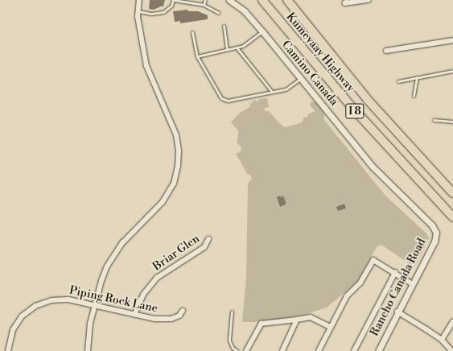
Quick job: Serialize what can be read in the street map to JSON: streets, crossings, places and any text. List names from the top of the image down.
{
  "streets": {
    "highway": ["Kumeyaay Highway", "I 8"],
    "street": [
      "Camino Canada",
      "Briar Glen",
      "Rancho Canada Road",
      "Piping Rock Lane"
    ]
  },
  "crossings": [
    ["Camino Canada", "Rancho Canada Road"],
    ["Briar Glen", "Piping Rock Lane"]
  ]
}
